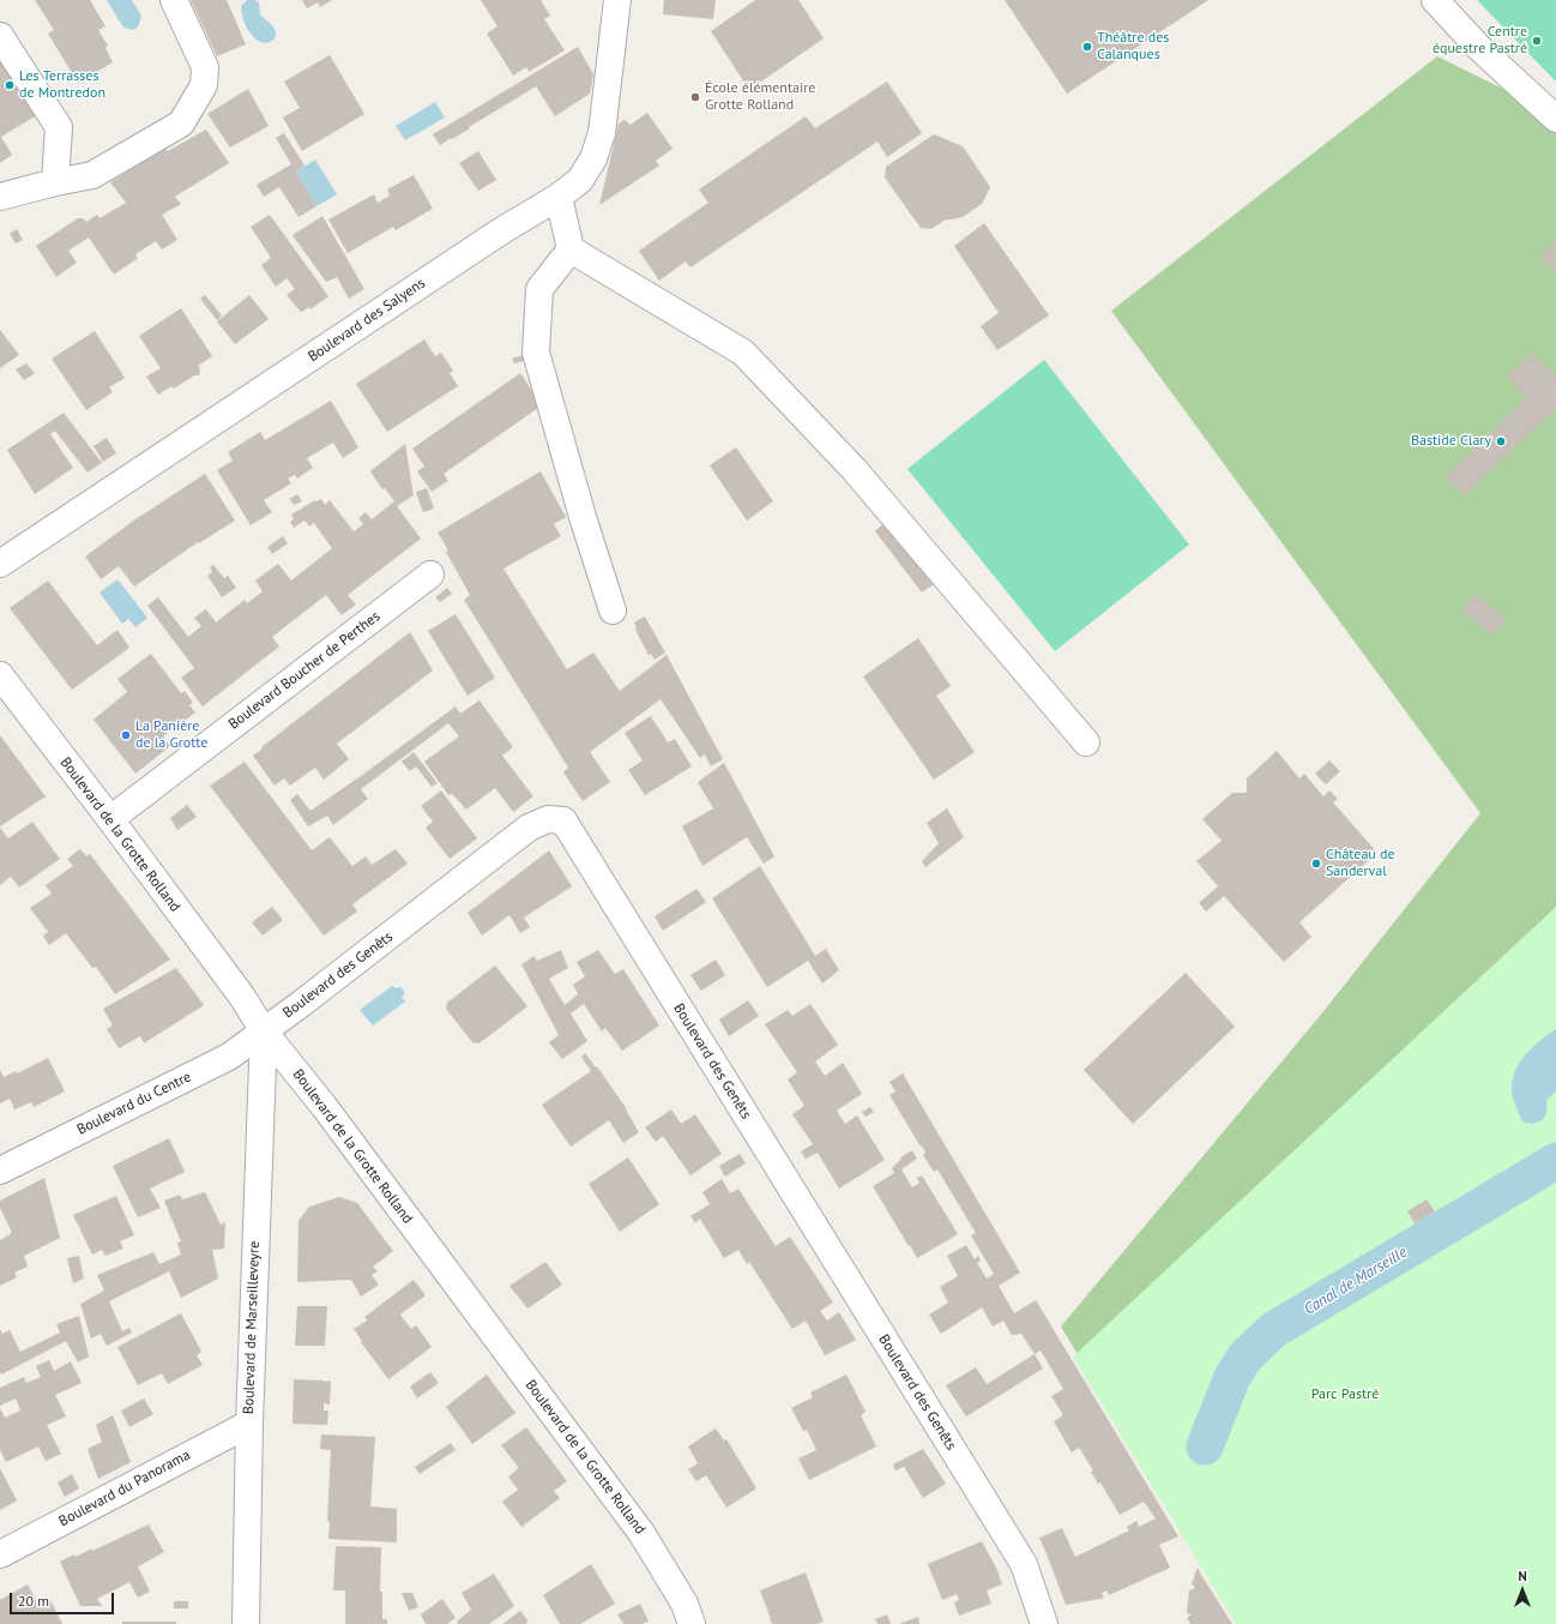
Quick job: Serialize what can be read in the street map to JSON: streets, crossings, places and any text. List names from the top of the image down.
{
  "streets": {
    "street": [
      "Boulevard des Salyens",
      "Boulevard Boucher de Perthes",
      "Boulevard de la Grotte Rolland",
      "Boulevard des Genêts",
      "Boulevard du Centre",
      "Boulevard de Marseilleveyre",
      "Boulevard du Panorama"
    ]
  },
  "crossings": [
    ["Boulevard Boucher de Perthes", "Boulevard de la Grotte Rolland"],
    ["Boulevard de la Grotte Rolland", "Boulevard des Genêts"],
    ["Boulevard de la Grotte Rolland", "Boulevard du Centre"],
    ["Boulevard de la Grotte Rolland", "Boulevard de Marseilleveyre"],
    ["Boulevard des Genêts", "Boulevard du Centre"],
    ["Boulevard des Genêts", "Boulevard de Marseilleveyre"],
    ["Boulevard du Centre", "Boulevard de Marseilleveyre"],
    ["Boulevard de Marseilleveyre", "Boulevard du Panorama"]
  ],
  "water": ["Canal de Marseille"],
  "parks": ["Parc Pastré"],
  "places": [
    "Centre équestre Pastré",
    "Théâtre des Calanques",
    "Les Terrasses de Montredon",
    "École élémentaire Grotte Rolland",
    "Bastide Clary",
    "La Panière de la Grotte",
    "Château de Sanderval"
  ],
  "scale_bar": "20 m",
  "north": "top"
}
